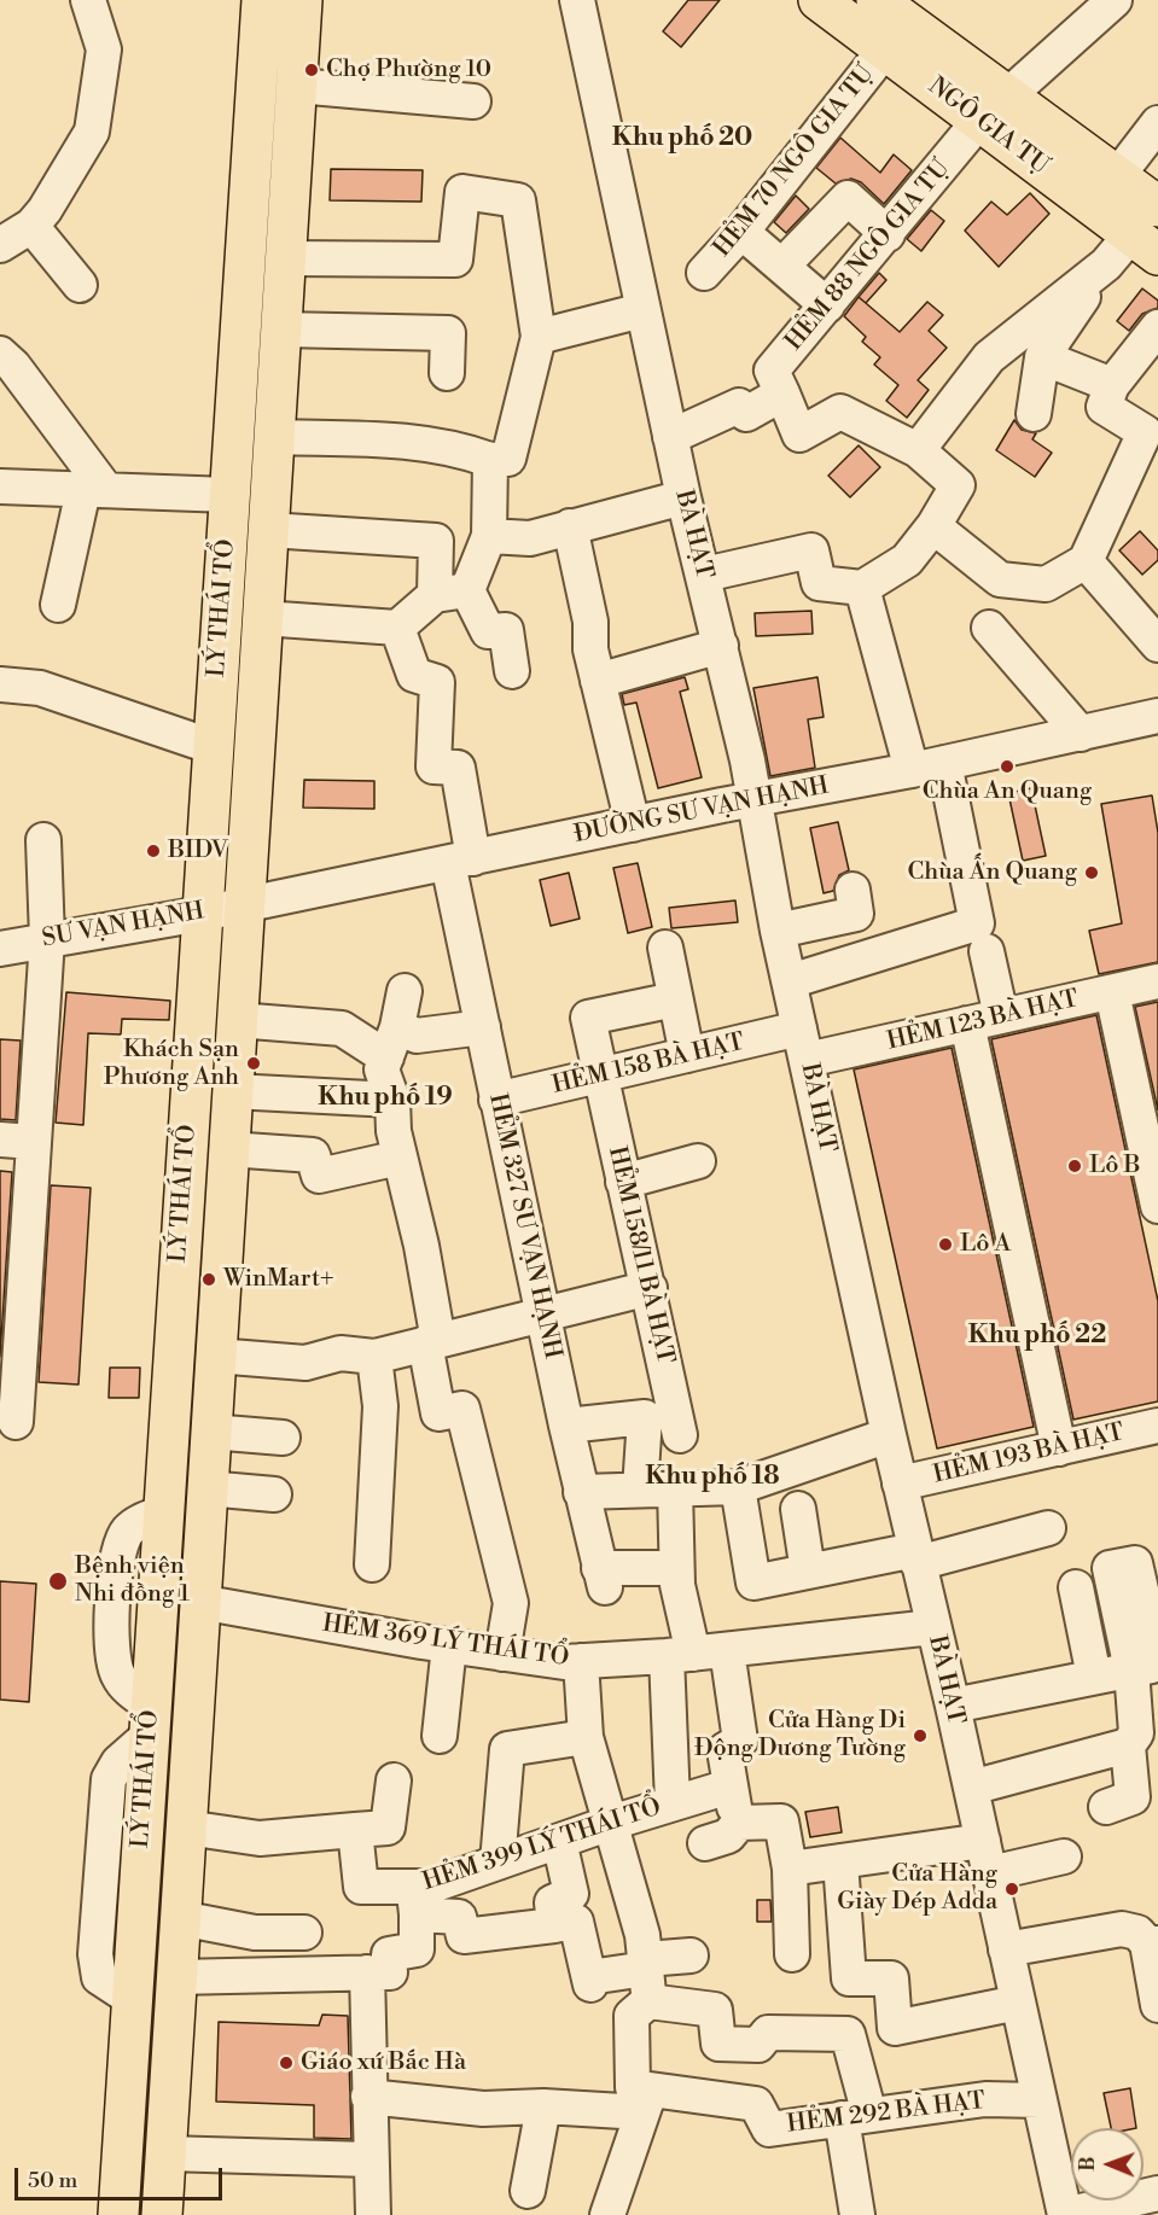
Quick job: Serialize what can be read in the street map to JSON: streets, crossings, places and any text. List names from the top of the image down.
{
  "streets": {
    "main road": ["NGÔ GIA TỰ", "LÝ THÁI TỔ"],
    "street": [
      "HẺM 70 NGÔ GIA TỰ",
      "HẺM 88 NGÔ GIA TỰ",
      "BÀ HẠT",
      "ĐƯỜNG SƯ VẠN HẠNH",
      "SƯ VẠN HẠNH",
      "HẺM 123 BÀ HẠT",
      "HẺM 158 BÀ HẠT",
      "HẺM 327 SƯ VẠN HẠNH",
      "HẺM 158/11 BÀ HẠT",
      "HẺM 193 BÀ HẠT",
      "HẺM 369 LÝ THÁI TỔ",
      "HẺM 399 LÝ THÁI TỔ",
      "HẺM 292 BÀ HẠT"
    ]
  },
  "crossings": [
    ["NGÔ GIA TỰ", "HẺM 70 NGÔ GIA TỰ"],
    ["NGÔ GIA TỰ", "HẺM 88 NGÔ GIA TỰ"],
    ["BÀ HẠT", "ĐƯỜNG SƯ VẠN HẠNH"],
    ["BÀ HẠT", "HẺM 123 BÀ HẠT"],
    ["BÀ HẠT", "HẺM 158 BÀ HẠT"],
    ["BÀ HẠT", "HẺM 193 BÀ HẠT"],
    ["BÀ HẠT", "HẺM 369 LÝ THÁI TỔ"],
    ["BÀ HẠT", "HẺM 292 BÀ HẠT"],
    ["LÝ THÁI TỔ", "ĐƯỜNG SƯ VẠN HẠNH"],
    ["LÝ THÁI TỔ", "SƯ VẠN HẠNH"],
    ["LÝ THÁI TỔ", "HẺM 369 LÝ THÁI TỔ"],
    ["ĐƯỜNG SƯ VẠN HẠNH", "SƯ VẠN HẠNH"],
    ["ĐƯỜNG SƯ VẠN HẠNH", "HẺM 327 SƯ VẠN HẠNH"],
    ["HẺM 123 BÀ HẠT", "HẺM 158 BÀ HẠT"],
    ["HẺM 158 BÀ HẠT", "HẺM 327 SƯ VẠN HẠNH"],
    ["HẺM 158 BÀ HẠT", "HẺM 158/11 BÀ HẠT"]
  ],
  "districts": [
    "Khu phố 20",
    "Khu phố 19",
    "Khu phố 22",
    "Khu phố 18"
  ],
  "places": [
    "Chợ Phường 10",
    "Chùa An Quang",
    "BIDV",
    "Chùa Ấn Quang",
    "Khách Sạn Phương Anh",
    "Lô B",
    "Lô A",
    "WinMart+",
    "Bệnh viện Nhi đồng 1",
    "Cửa Hàng Di Động Dương Tường",
    "Cửa Hàng Giày Dép Adda",
    "Giáo xứ Bắc Hà"
  ],
  "scale_bar": "50 m",
  "north": "left"
}
